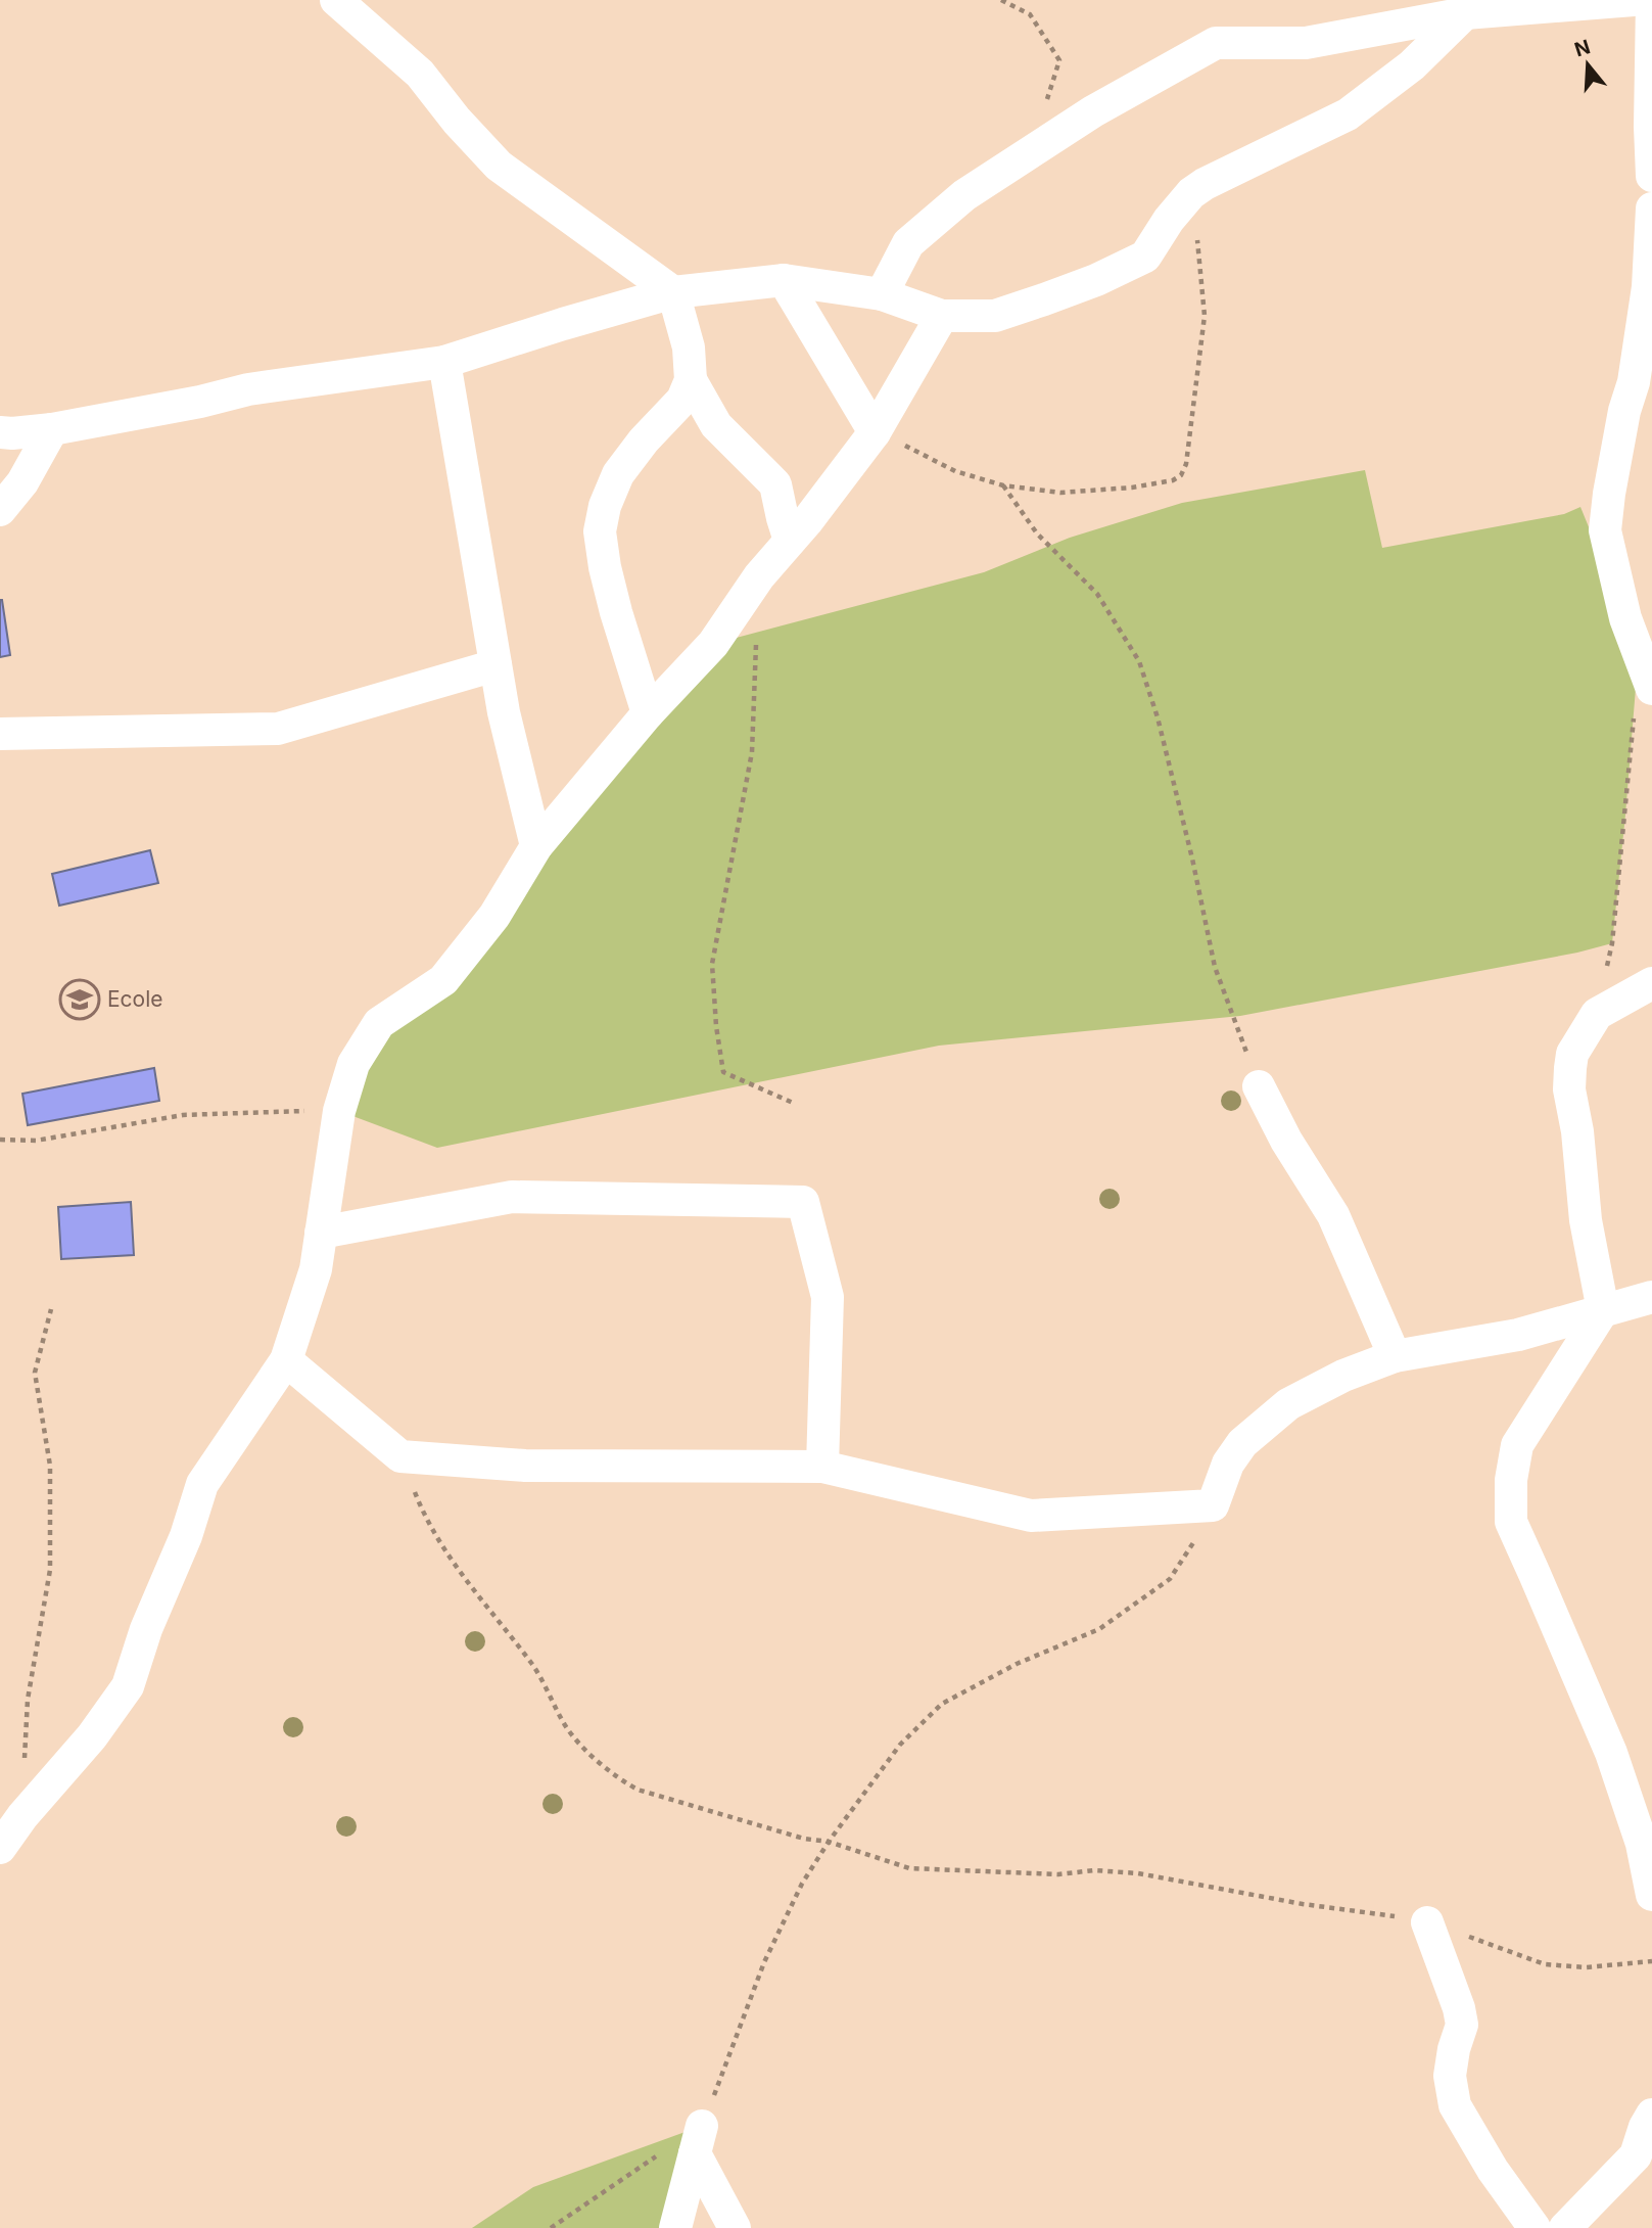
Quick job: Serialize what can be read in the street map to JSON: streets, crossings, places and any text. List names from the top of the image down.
{
  "places": {
    "school or university": ["Ecole"]
  },
  "north": "top"
}
